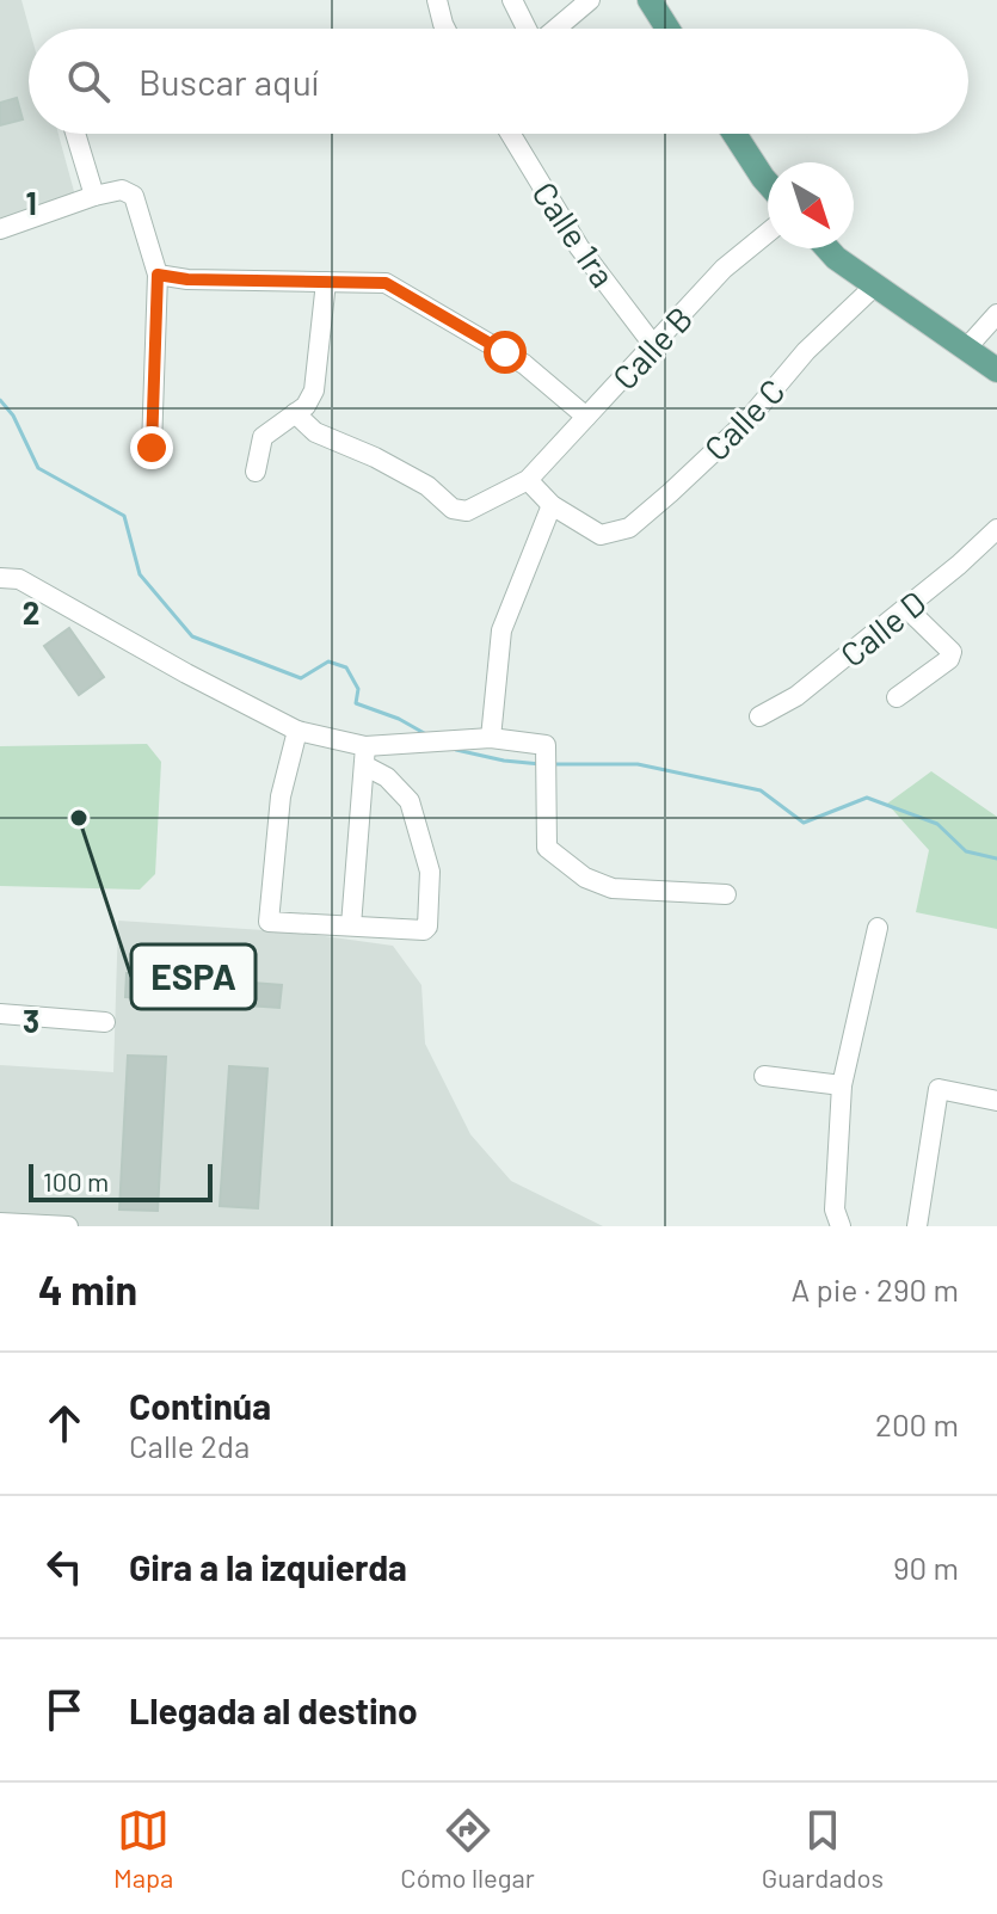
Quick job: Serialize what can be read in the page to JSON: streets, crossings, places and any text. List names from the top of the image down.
{
  "streets": {
    "street": [
      "Calle 1ra",
      "Calle B",
      "Calle C",
      "Calle D"
    ]
  },
  "crossings": [
    ["Calle 1ra", "Calle B"]
  ],
  "places": ["ESPA"],
  "scale_bar": "100 m",
  "north": "bottom right",
  "page": {
    "search": "Buscar aquí",
    "scale": "100 m",
    "heading": ["4 min", "A pie · 290 m"],
    "list": [
      ["Continúa", "Calle 2da", "200 m"],
      ["Gira a la izquierda", "90 m"],
      "Llegada al destino"
    ],
    "nav": ["Mapa", "Cómo llegar", "Guardados"]
  },
  "grid": {
    "rows": ["1", "2", "3"]
  }
}
